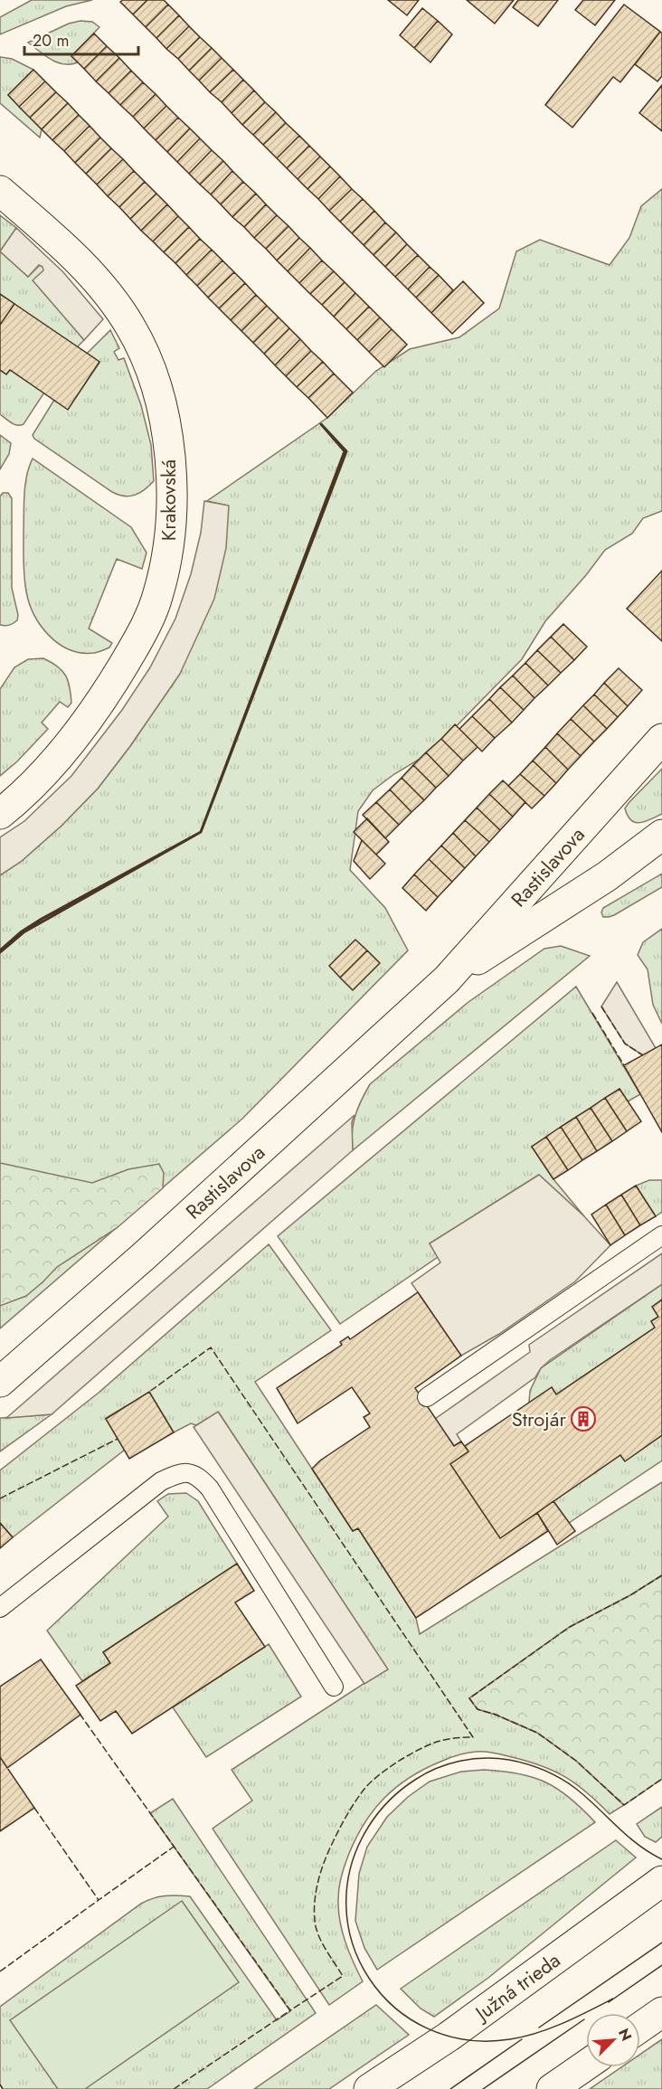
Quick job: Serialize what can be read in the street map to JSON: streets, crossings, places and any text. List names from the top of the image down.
{
  "streets": {
    "street": ["Krakovská", "Rastislavova", "Južná trieda"]
  },
  "places": {
    "building": ["Strojár"]
  },
  "scale_bar": "20 m",
  "north": "top right"
}
